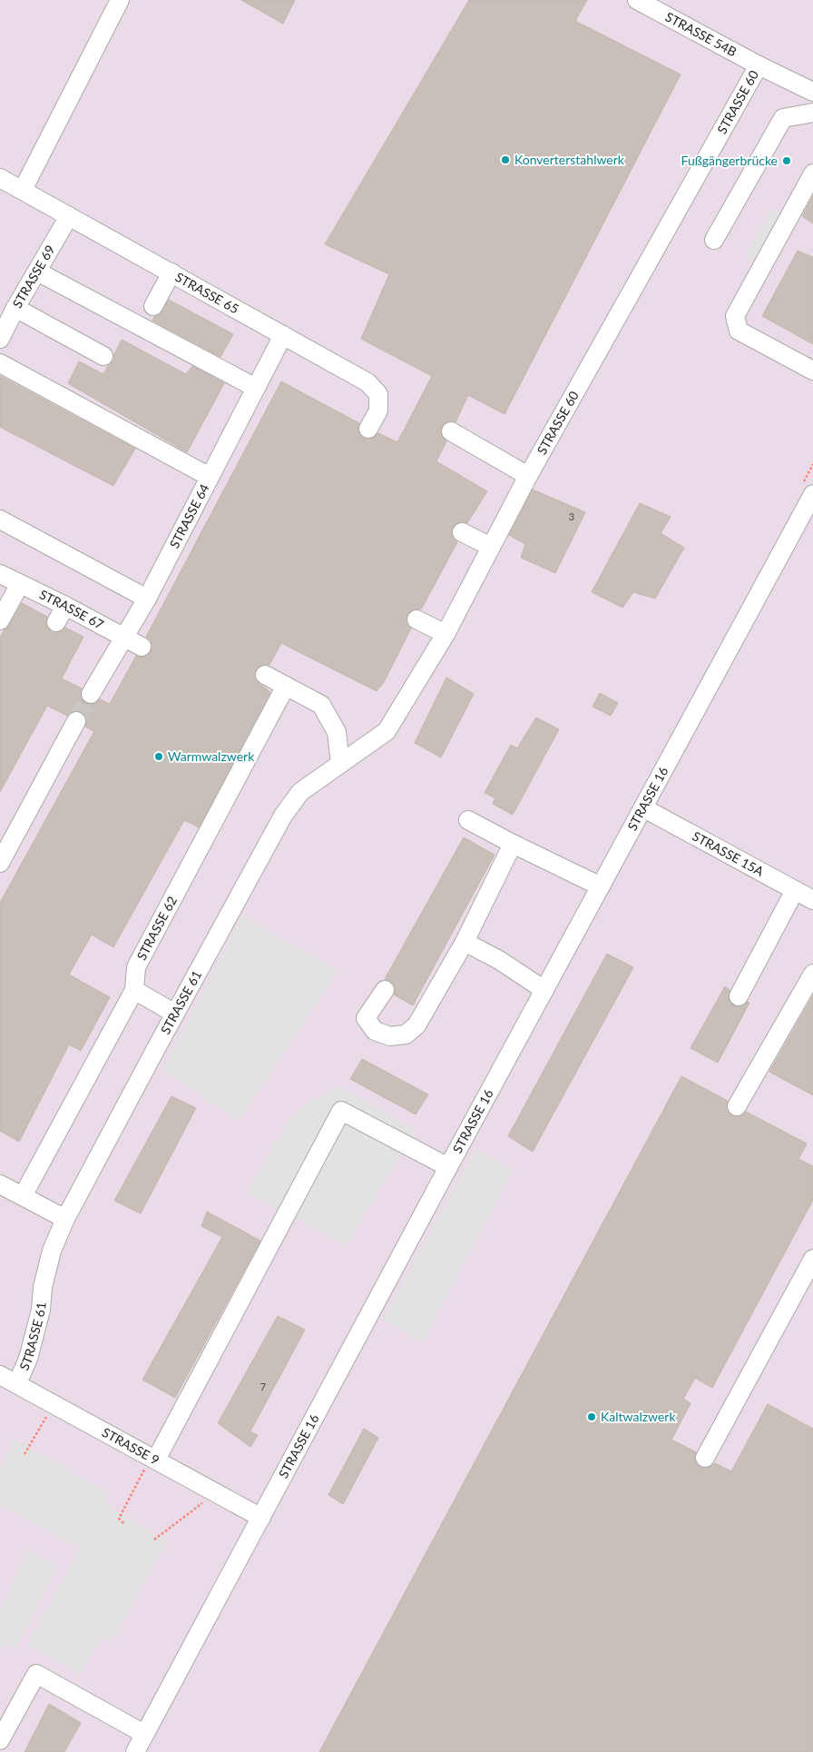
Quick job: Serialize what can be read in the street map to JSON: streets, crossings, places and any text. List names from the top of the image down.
{
  "streets": {
    "street": [
      "STRASSE 54B",
      "STRASSE 60",
      "STRASSE 69",
      "STRASSE 65",
      "STRASSE 64",
      "STRASSE 67",
      "STRASSE 16",
      "STRASSE 15A",
      "STRASSE 62",
      "STRASSE 61",
      "STRASSE 9"
    ]
  },
  "crossings": [
    ["STRASSE 54B", "STRASSE 60"],
    ["STRASSE 60", "STRASSE 61"],
    ["STRASSE 69", "STRASSE 65"],
    ["STRASSE 65", "STRASSE 64"],
    ["STRASSE 64", "STRASSE 67"],
    ["STRASSE 16", "STRASSE 15A"],
    ["STRASSE 16", "STRASSE 9"],
    ["STRASSE 61", "STRASSE 9"]
  ],
  "places": [
    "Konverterstahlwerk",
    "Fußgängerbrücke",
    "Warmwalzwerk",
    "Kaltwalzwerk"
  ],
  "house_numbers": ["3", "7"]
}
